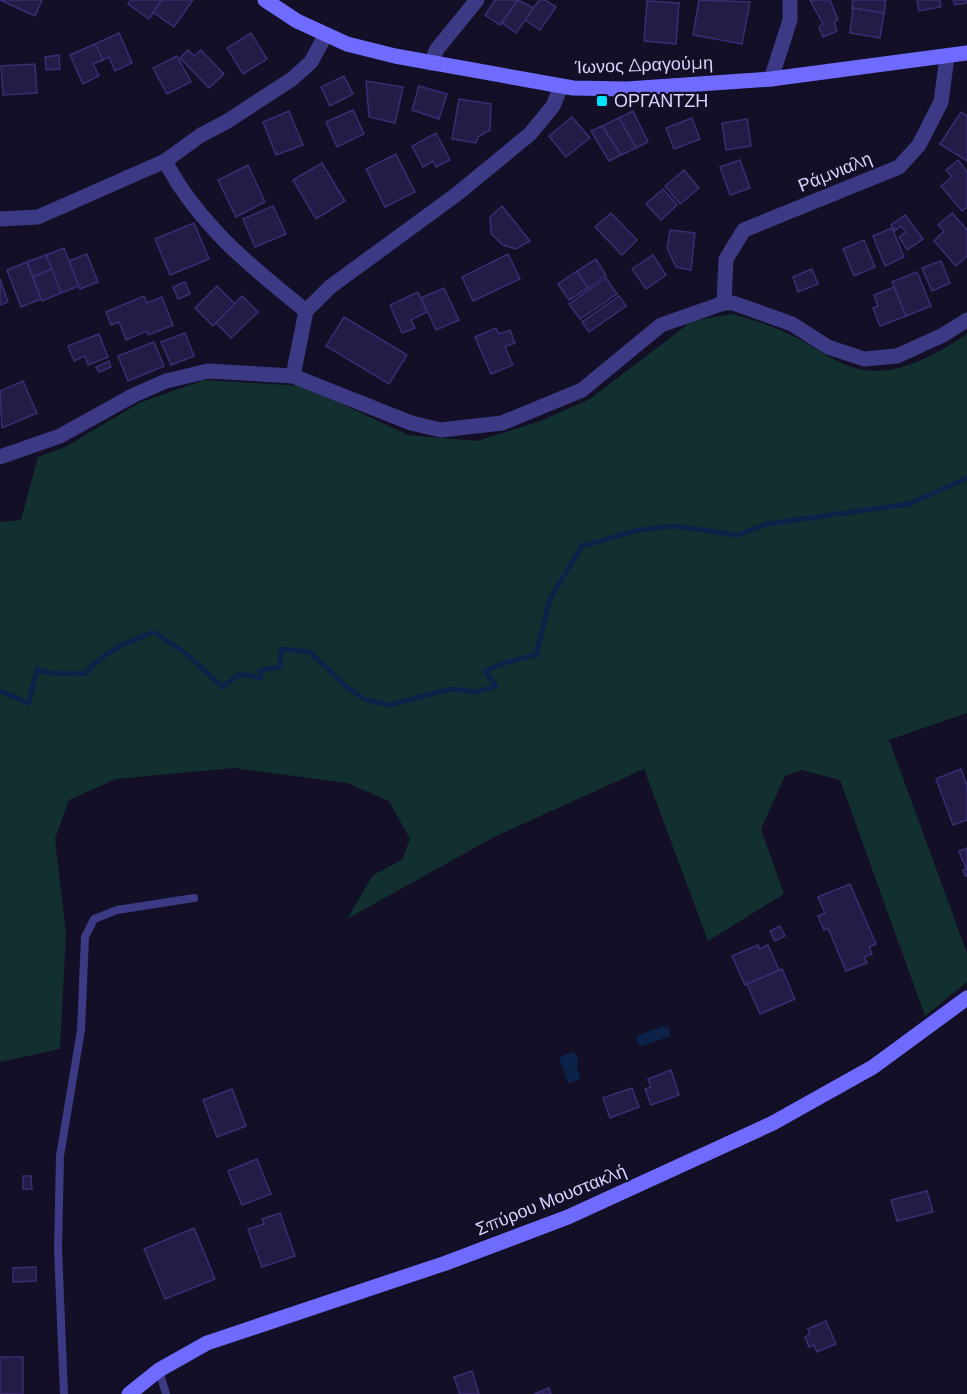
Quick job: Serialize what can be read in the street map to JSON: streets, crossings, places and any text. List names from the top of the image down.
{
  "streets": {
    "street": ["Ίωνος Δραγούμη", "Ράμνιαλη", "Σπύρου Μουστακλή"]
  },
  "crossings": [
    ["Ίωνος Δραγούμη", "Ράμνιαλη"]
  ],
  "places": {
    "transit": ["ΟΡΓΑΝΤΖΗ"]
  }
}
